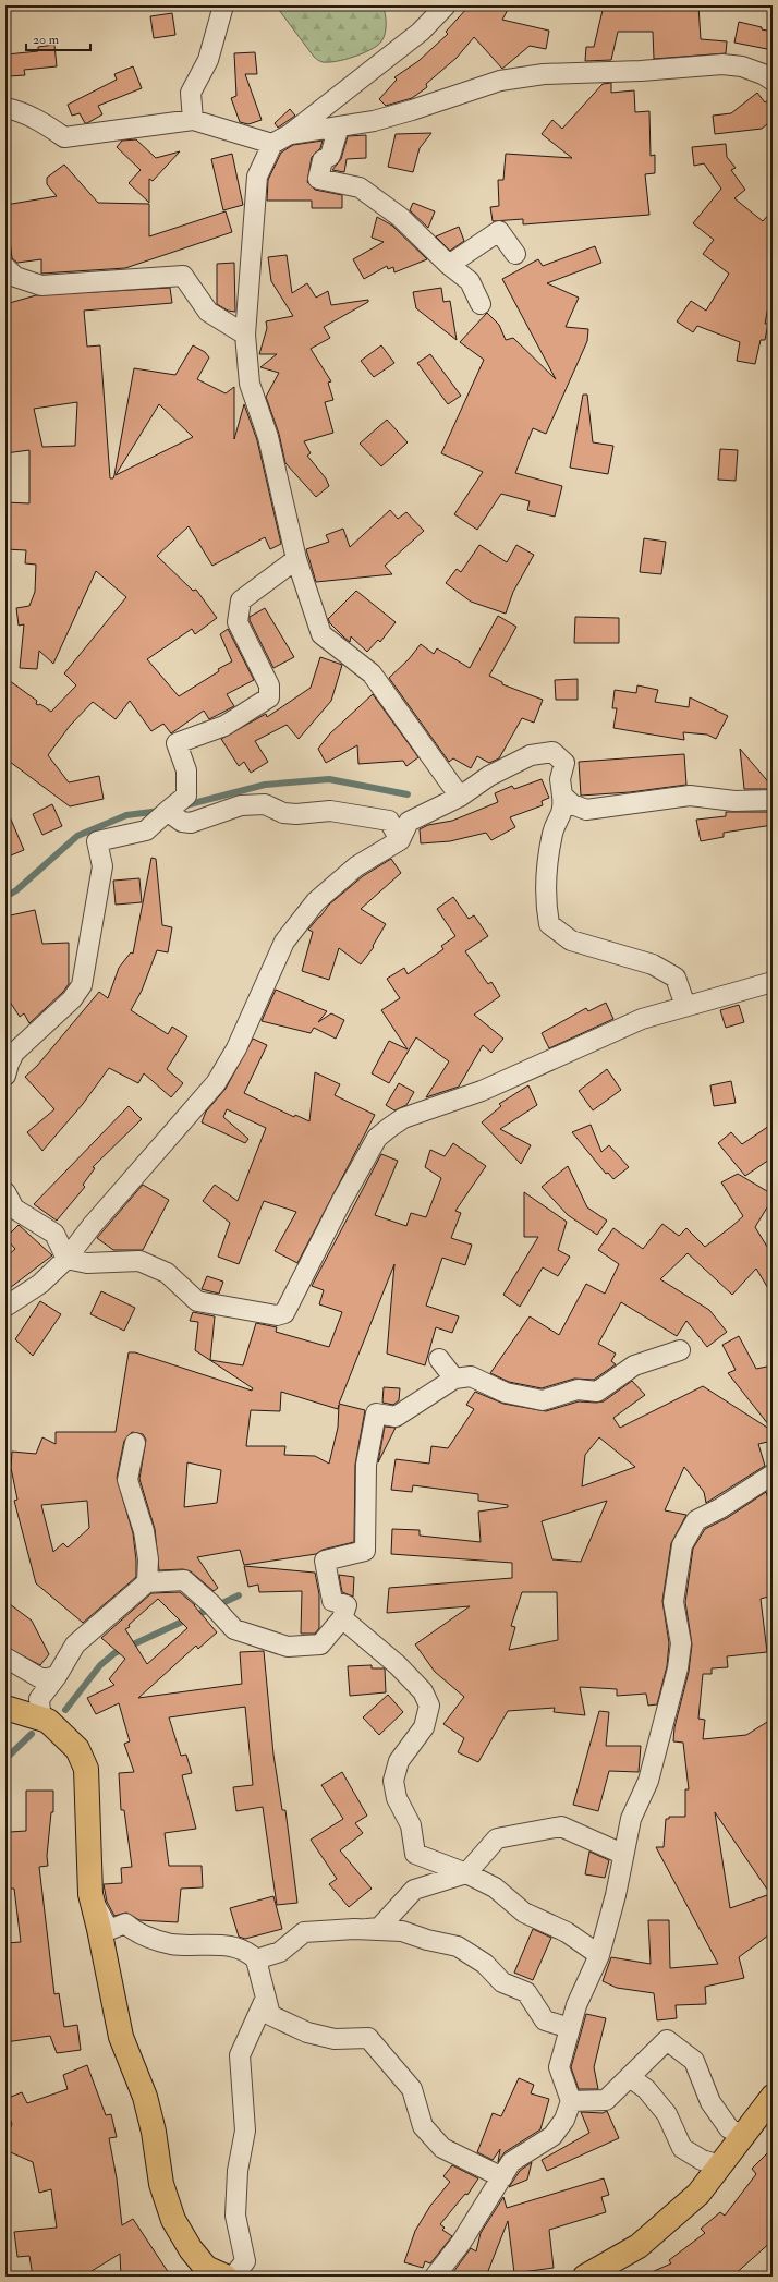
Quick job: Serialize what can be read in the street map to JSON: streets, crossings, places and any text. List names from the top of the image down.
{
  "scale_bar": "20 m"
}
